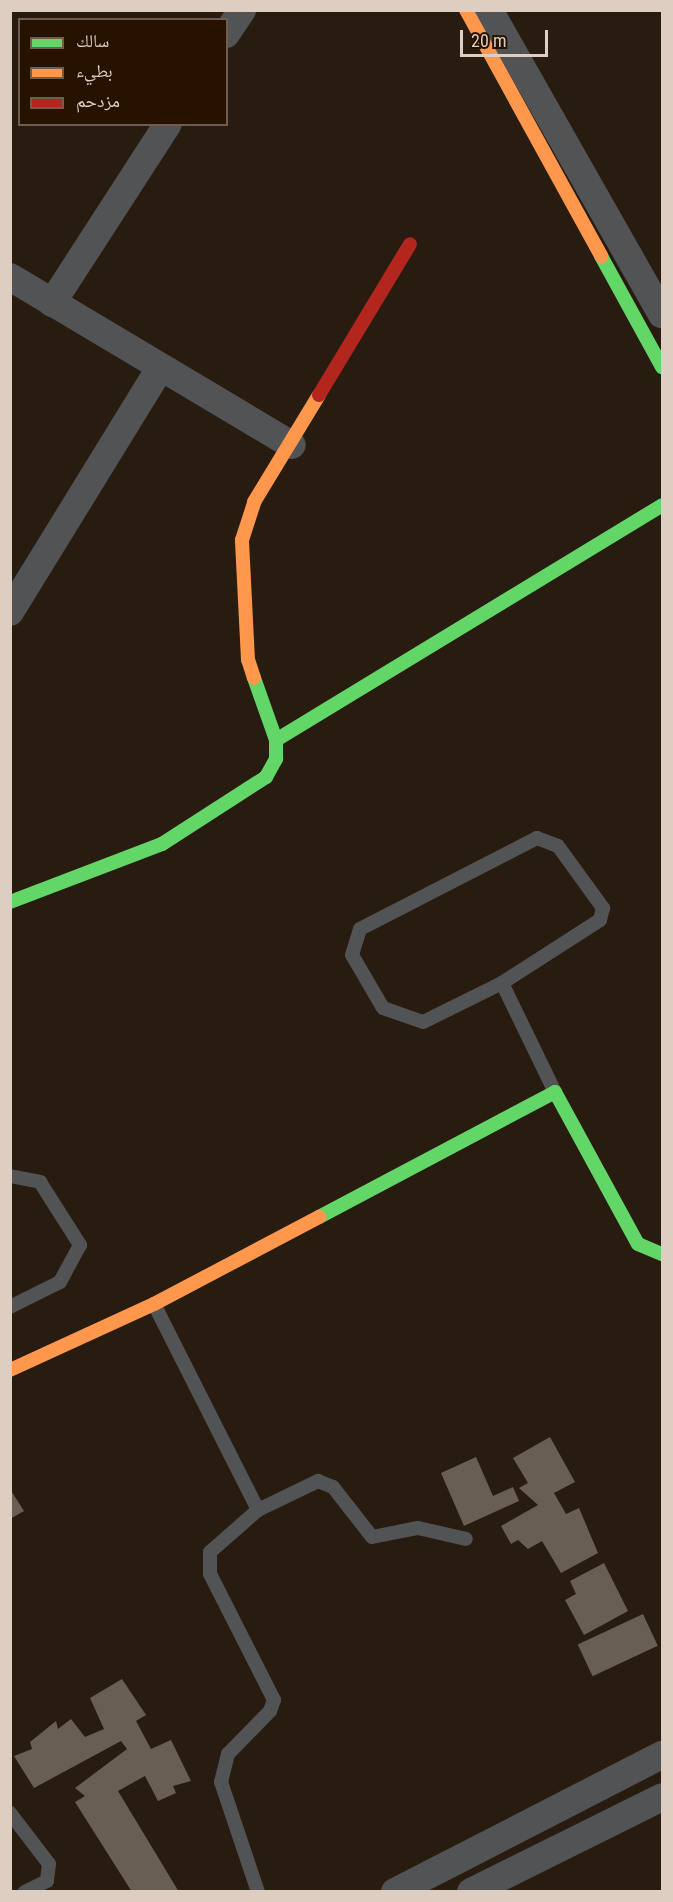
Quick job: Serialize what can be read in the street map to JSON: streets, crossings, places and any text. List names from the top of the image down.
{
  "legend": ["سالك", "بطيء", "مزدحم"],
  "scale_bar": "20 m"
}
